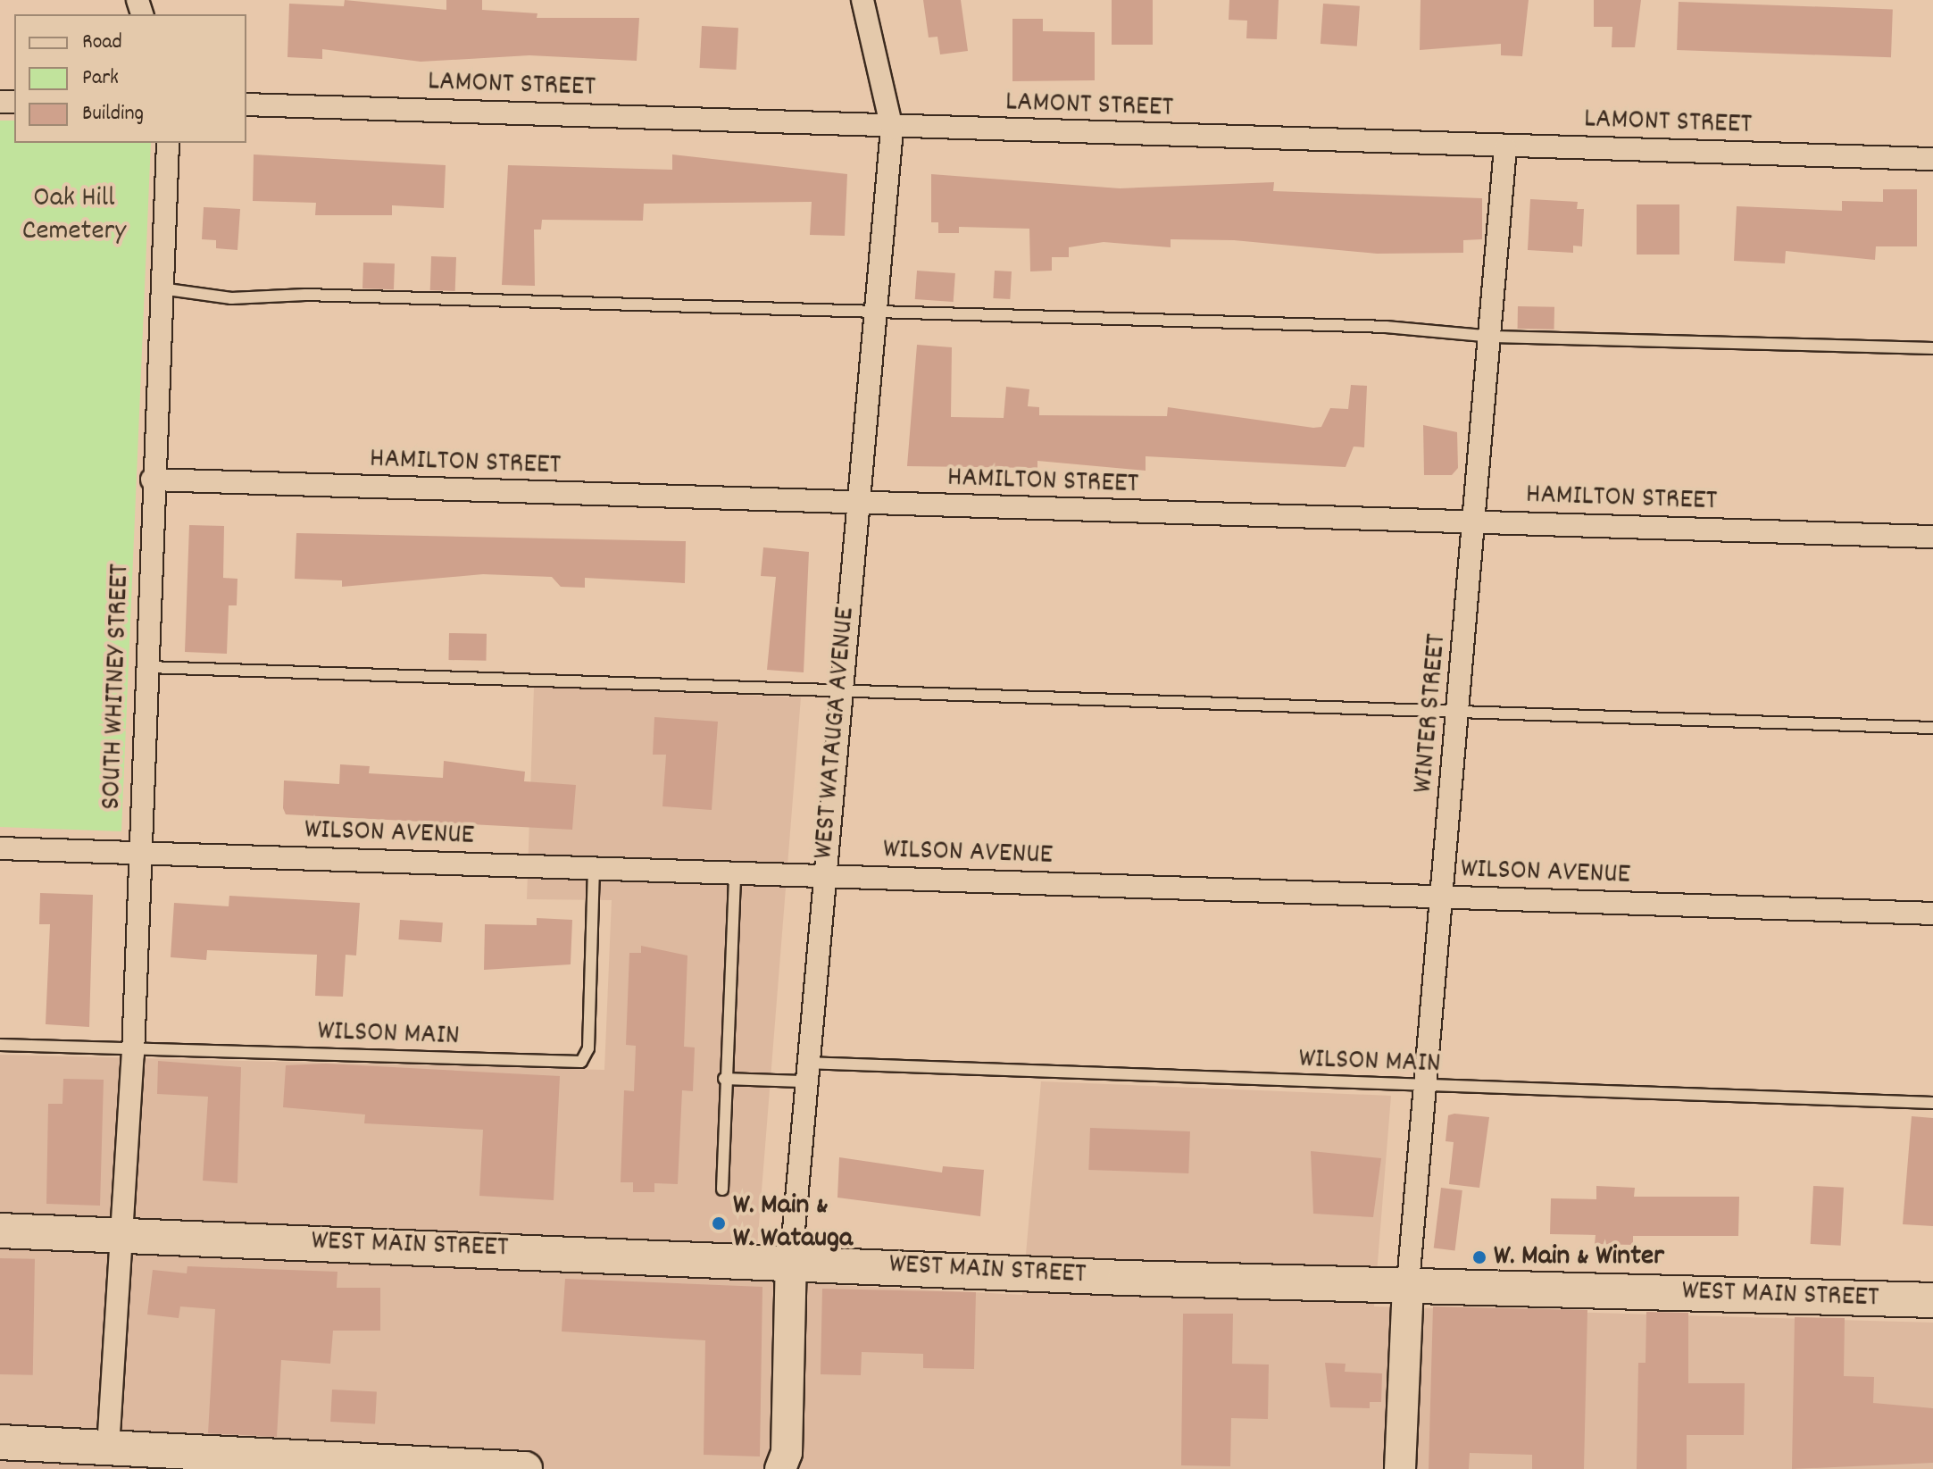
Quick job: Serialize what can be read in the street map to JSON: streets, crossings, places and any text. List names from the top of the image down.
{
  "streets": {
    "main road": ["WEST WATAUGA AVENUE", "WEST MAIN STREET"],
    "street": [
      "LAMONT STREET",
      "HAMILTON STREET",
      "SOUTH WHITNEY STREET",
      "WINTER STREET",
      "WILSON AVENUE"
    ],
    "lane": ["WILSON MAIN"]
  },
  "crossings": [
    ["LAMONT STREET", "WINTER STREET"],
    ["LAMONT STREET", "WEST WATAUGA AVENUE"],
    ["HAMILTON STREET", "SOUTH WHITNEY STREET"],
    ["HAMILTON STREET", "WINTER STREET"],
    ["HAMILTON STREET", "WEST WATAUGA AVENUE"],
    ["SOUTH WHITNEY STREET", "WILSON AVENUE"],
    ["SOUTH WHITNEY STREET", "WILSON MAIN"],
    ["SOUTH WHITNEY STREET", "WEST MAIN STREET"],
    ["WINTER STREET", "WILSON AVENUE"],
    ["WINTER STREET", "WILSON MAIN"],
    ["WINTER STREET", "WEST MAIN STREET"],
    ["WEST WATAUGA AVENUE", "WILSON AVENUE"],
    ["WEST WATAUGA AVENUE", "WILSON MAIN"],
    ["WEST WATAUGA AVENUE", "WEST MAIN STREET"],
    ["WILSON AVENUE", "WILSON MAIN"]
  ],
  "parks": ["Oak Hill Cemetery"],
  "places": ["W. Main & W. Watauga", "W. Main & Winter"],
  "legend": ["Road", "Park", "Building"]
}
